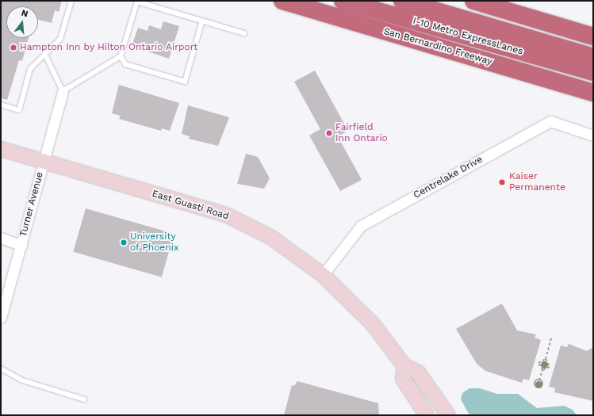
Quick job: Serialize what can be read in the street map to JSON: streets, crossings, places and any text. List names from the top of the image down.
{
  "streets": {
    "highway": ["I-10 Metro ExpressLanes", "San Bernardino Freeway"],
    "main road": ["East Guasti Road"],
    "street": ["Centrelake Drive", "Turner Avenue"]
  },
  "crossings": [
    ["Centrelake Drive", "East Guasti Road"],
    ["Turner Avenue", "East Guasti Road"]
  ],
  "places": [
    "Hampton Inn by Hilton Ontario Airport",
    "Fairfield Inn Ontario",
    "Kaiser Permanente",
    "University of Phoenix"
  ],
  "north": "top"
}
